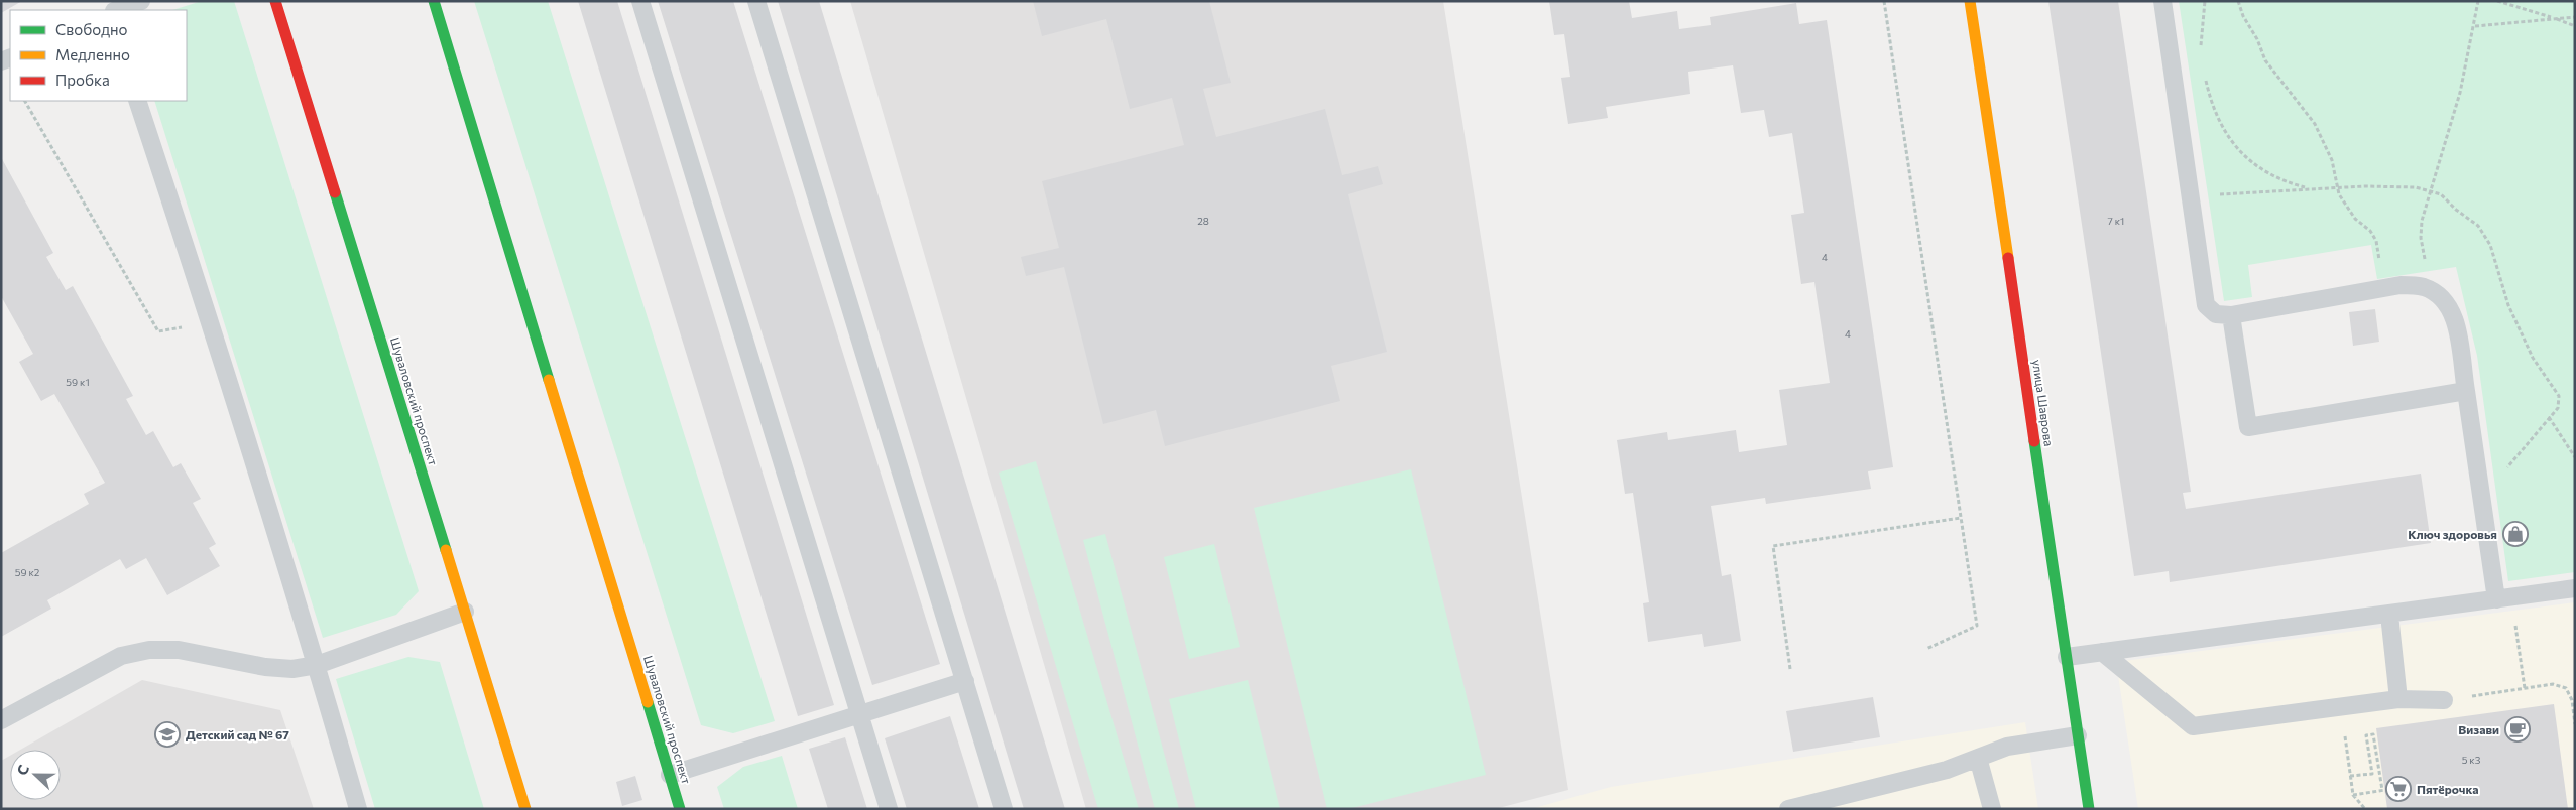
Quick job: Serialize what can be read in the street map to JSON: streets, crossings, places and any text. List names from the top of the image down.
{
  "streets": {
    "main road": ["Шуваловский проспект", "улица Шаврова"]
  },
  "places": {
    "shop": ["Ключ здоровья"],
    "cafe": ["Визави"],
    "school or university": ["Детский сад № 67"],
    "supermarket": ["Пятёрочка"]
  },
  "house_numbers": [
    "28",
    "7 к1",
    "4",
    "4",
    "59 к1",
    "59 к2",
    "5 к3"
  ],
  "legend": ["Свободно", "Медленно", "Пробка"],
  "north": "left"
}
